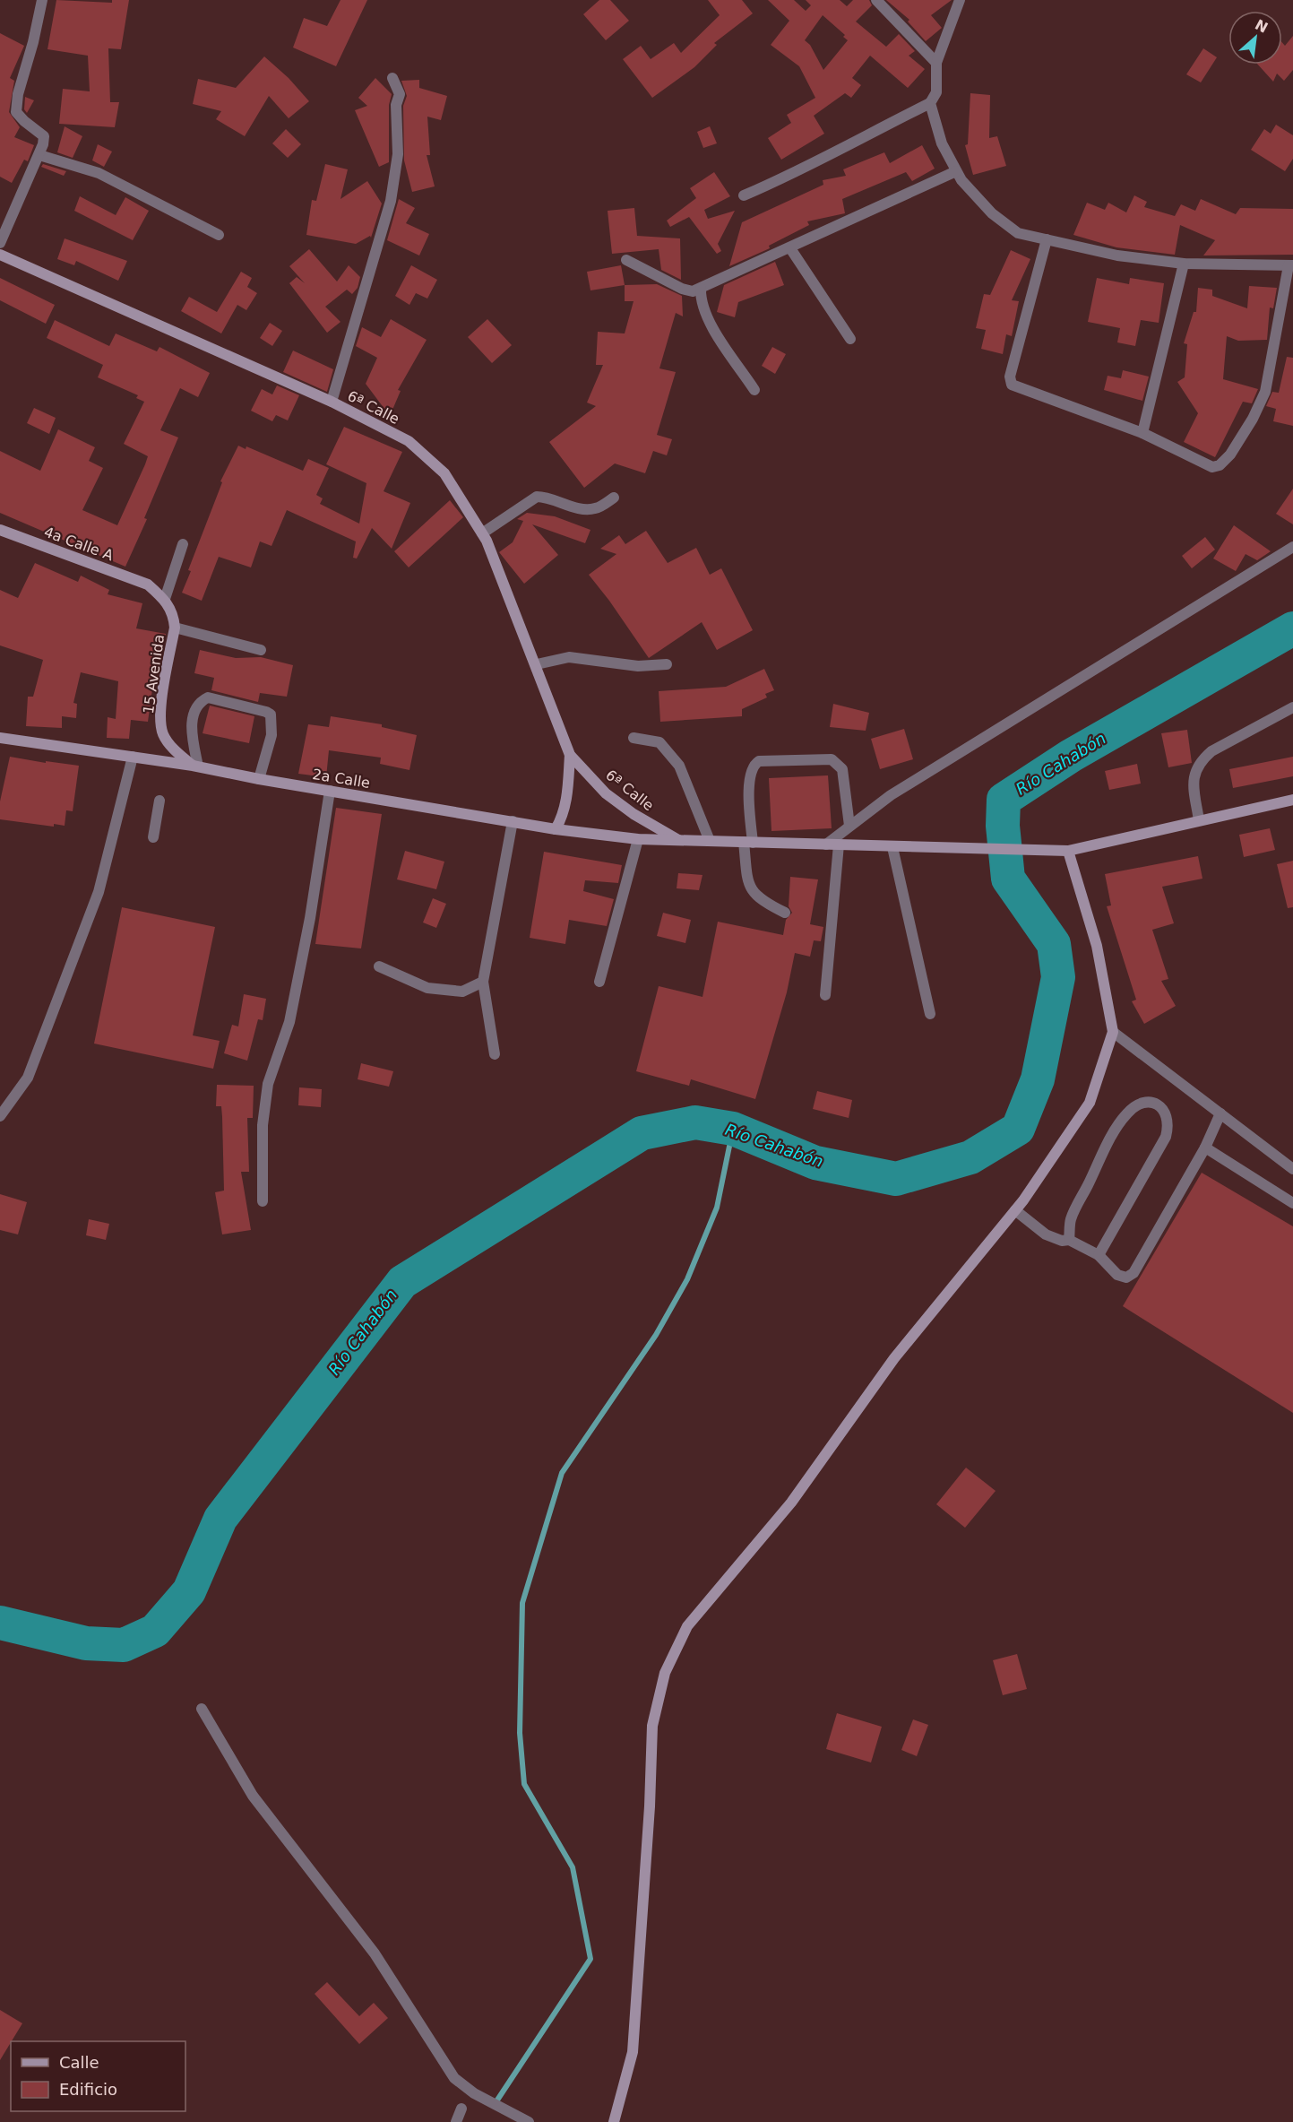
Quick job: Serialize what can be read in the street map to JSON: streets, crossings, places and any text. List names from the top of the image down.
{
  "streets": {
    "main road": [
      "6ª Calle",
      "4a Calle A",
      "15 Avenida",
      "2a Calle"
    ]
  },
  "crossings": [
    ["6ª Calle", "2a Calle"],
    ["4a Calle A", "15 Avenida"],
    ["15 Avenida", "2a Calle"]
  ],
  "water": ["Río Cahabón"],
  "legend": ["Calle", "Edificio"],
  "north": "top right"
}
